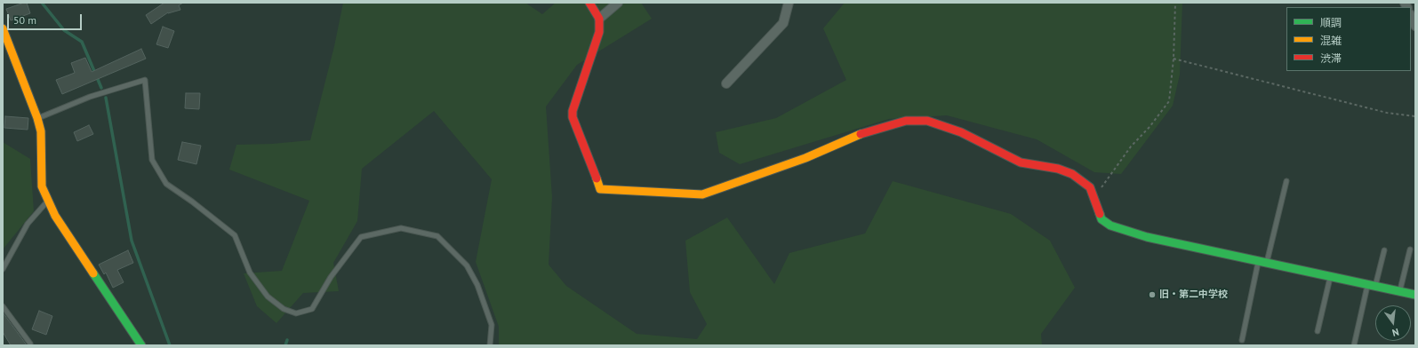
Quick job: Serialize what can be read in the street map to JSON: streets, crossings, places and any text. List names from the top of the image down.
{
  "places": ["旧・第二中学校"],
  "legend": ["順調", "混雑", "渋滞"],
  "scale_bar": "50 m",
  "north": "bottom"
}
